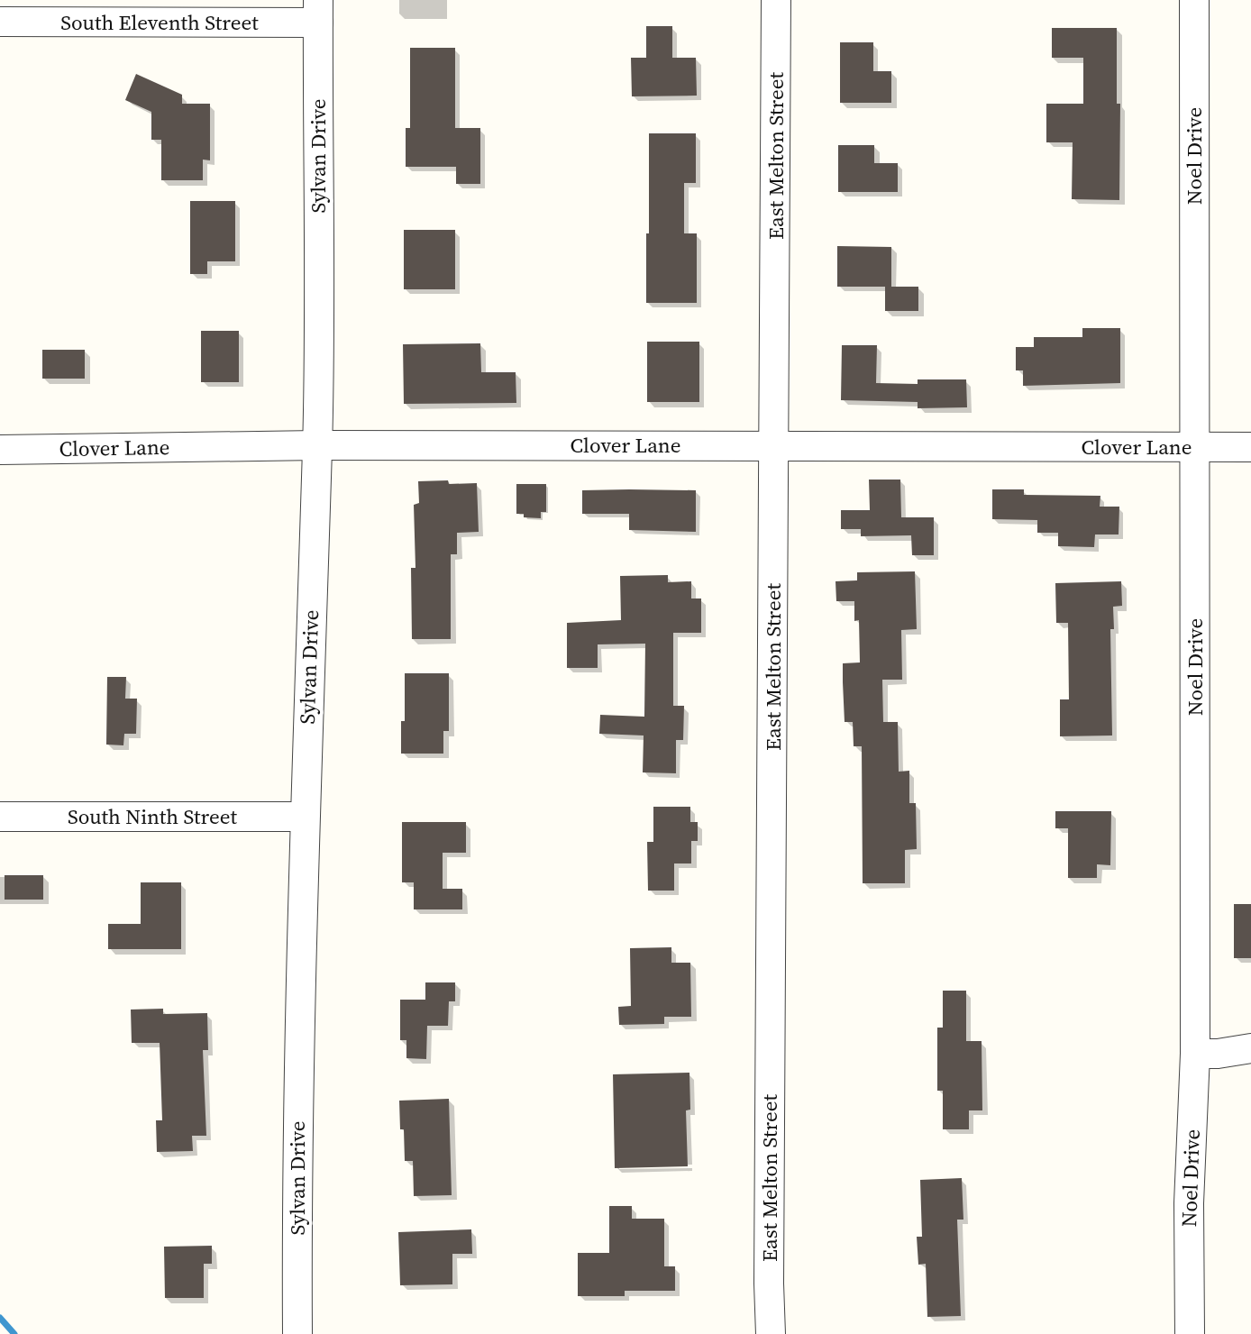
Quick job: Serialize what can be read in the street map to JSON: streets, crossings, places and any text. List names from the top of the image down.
{
  "streets": {
    "street": [
      "South Eleventh Street",
      "Sylvan Drive",
      "East Melton Street",
      "Noel Drive",
      "Clover Lane",
      "South Ninth Street"
    ]
  },
  "crossings": [
    ["South Eleventh Street", "Sylvan Drive"],
    ["Sylvan Drive", "Clover Lane"],
    ["Sylvan Drive", "South Ninth Street"],
    ["East Melton Street", "Clover Lane"],
    ["Noel Drive", "Clover Lane"]
  ]
}
